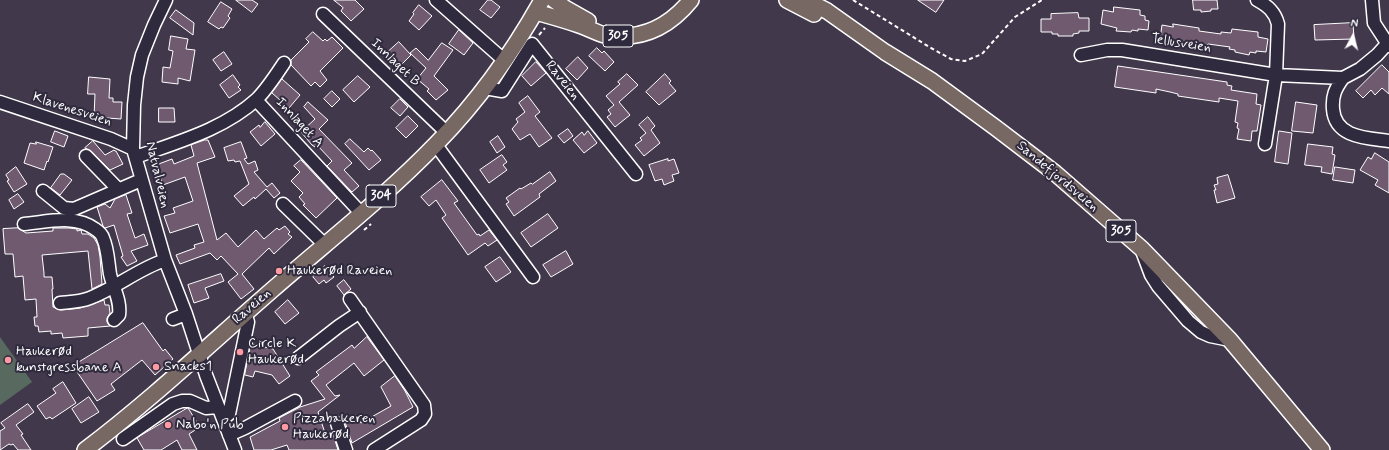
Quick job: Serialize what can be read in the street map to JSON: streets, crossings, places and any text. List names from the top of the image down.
{
  "streets": {
    "main road": [
      "305",
      "Raveien",
      "Sandefjordsveien",
      "304"
    ],
    "street": [
      "Tellusveien",
      "Innlaget B",
      "Klavenesveien",
      "Innlaget A",
      "Natvalveien"
    ]
  },
  "crossings": [
    ["305", "Raveien"],
    ["Innlaget B", "Raveien"],
    ["Raveien", "Innlaget A"],
    ["Raveien", "Natvalveien"],
    ["Klavenesveien", "Innlaget A"],
    ["Klavenesveien", "Natvalveien"],
    ["Innlaget A", "Natvalveien"]
  ],
  "places": [
    "Haukerød Raveien",
    "Circle K Haukerød",
    "Haukerød kunstgressbane A",
    "Snacks1",
    "Nabo'n Pub",
    "Pizzabakeren Haukerød"
  ],
  "north": "top"
}
